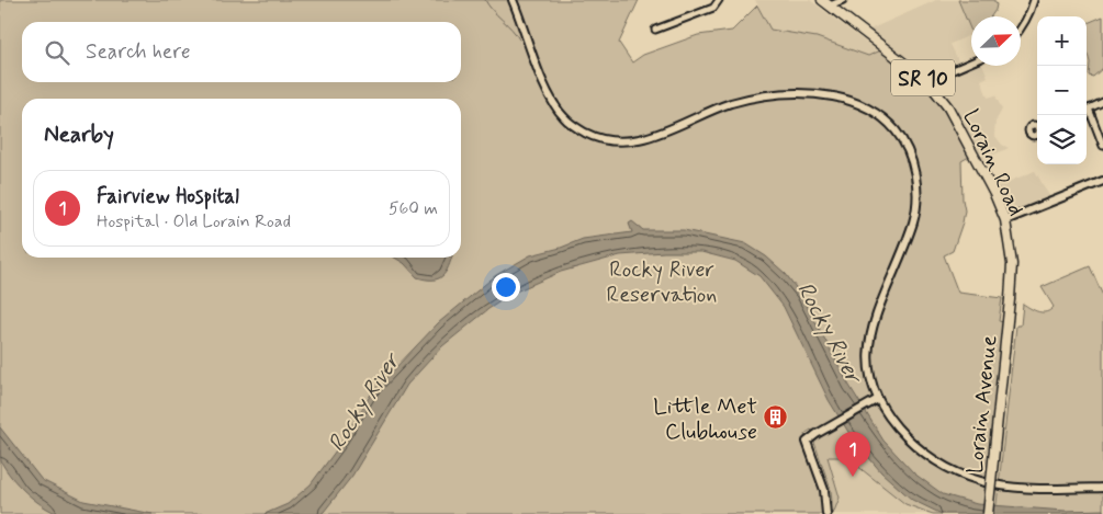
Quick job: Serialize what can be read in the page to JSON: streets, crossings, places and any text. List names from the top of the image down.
{
  "streets": {
    "main road": ["SR 10", "Lorain Road", "Lorain Avenue"]
  },
  "crossings": [
    ["Lorain Road", "Lorain Avenue"]
  ],
  "water": ["Rocky River"],
  "parks": ["Rocky River Reservation"],
  "places": {
    "building": ["Little Met Clubhouse"]
  },
  "north": "top right",
  "page": {
    "map_buttons": ["+", "−"],
    "search": "Search here",
    "heading": "Nearby",
    "list": [
      {
        "mark": "1",
        "name": "Fairview Hospital",
        "note": "Hospital · Old Lorain Road",
        "value": "560 m"
      }
    ],
    "pins": "1"
  }
}
